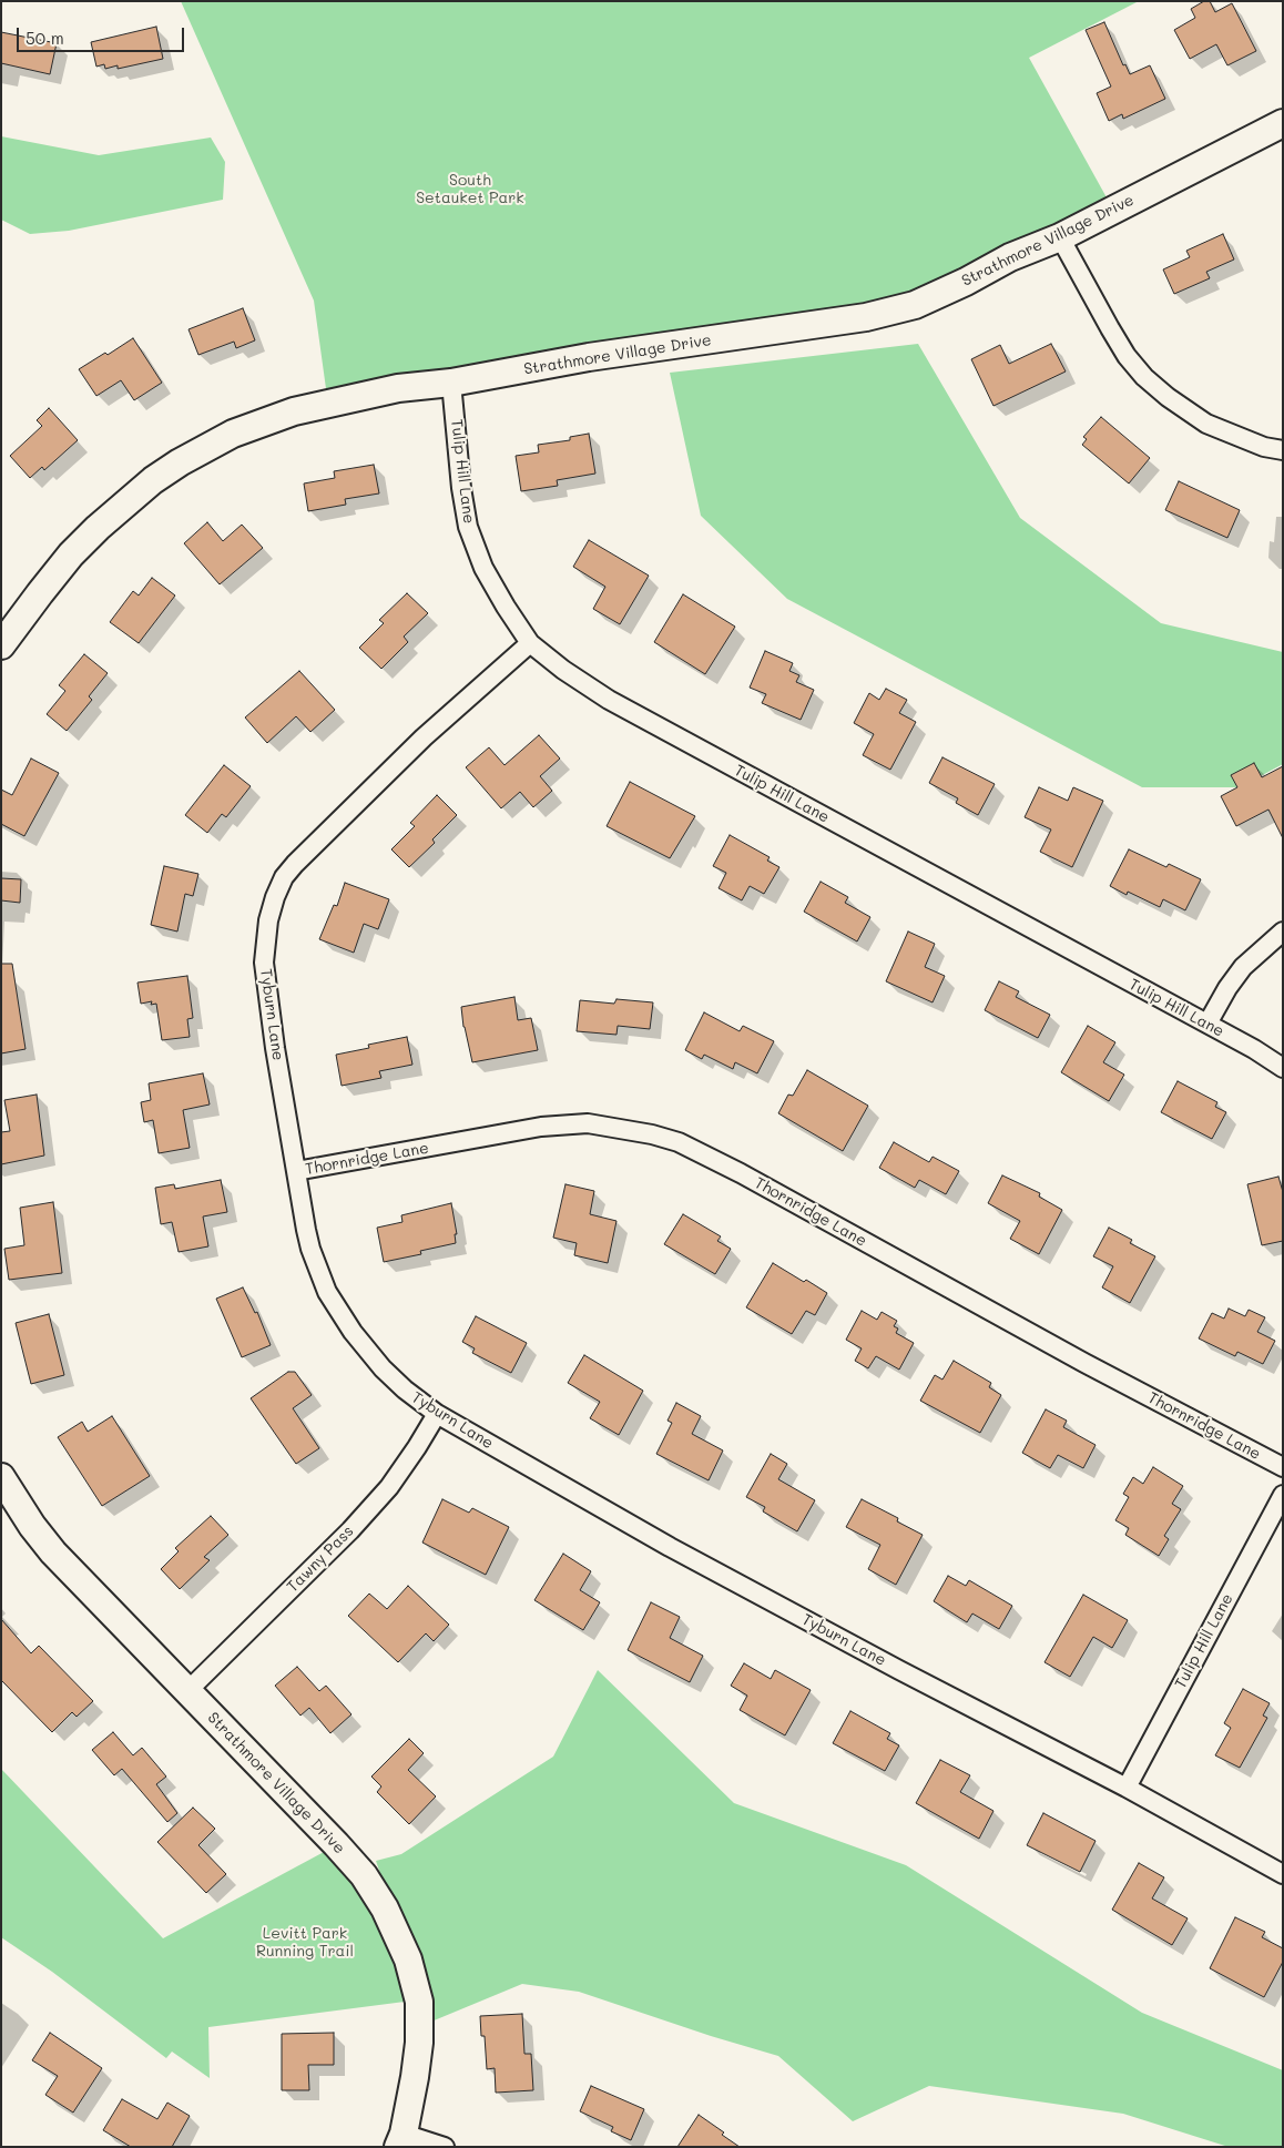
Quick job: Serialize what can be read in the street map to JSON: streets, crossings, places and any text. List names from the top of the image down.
{
  "streets": {
    "street": [
      "Strathmore Village Drive",
      "Tulip Hill Lane",
      "Tyburn Lane",
      "Thornridge Lane",
      "Tawny Pass"
    ]
  },
  "crossings": [
    ["Strathmore Village Drive", "Tulip Hill Lane"],
    ["Strathmore Village Drive", "Tawny Pass"],
    ["Tulip Hill Lane", "Tyburn Lane"],
    ["Tyburn Lane", "Thornridge Lane"],
    ["Tyburn Lane", "Tawny Pass"]
  ],
  "parks": ["South Setauket Park", "Levitt Park Running Trail"],
  "scale_bar": "50 m"
}
